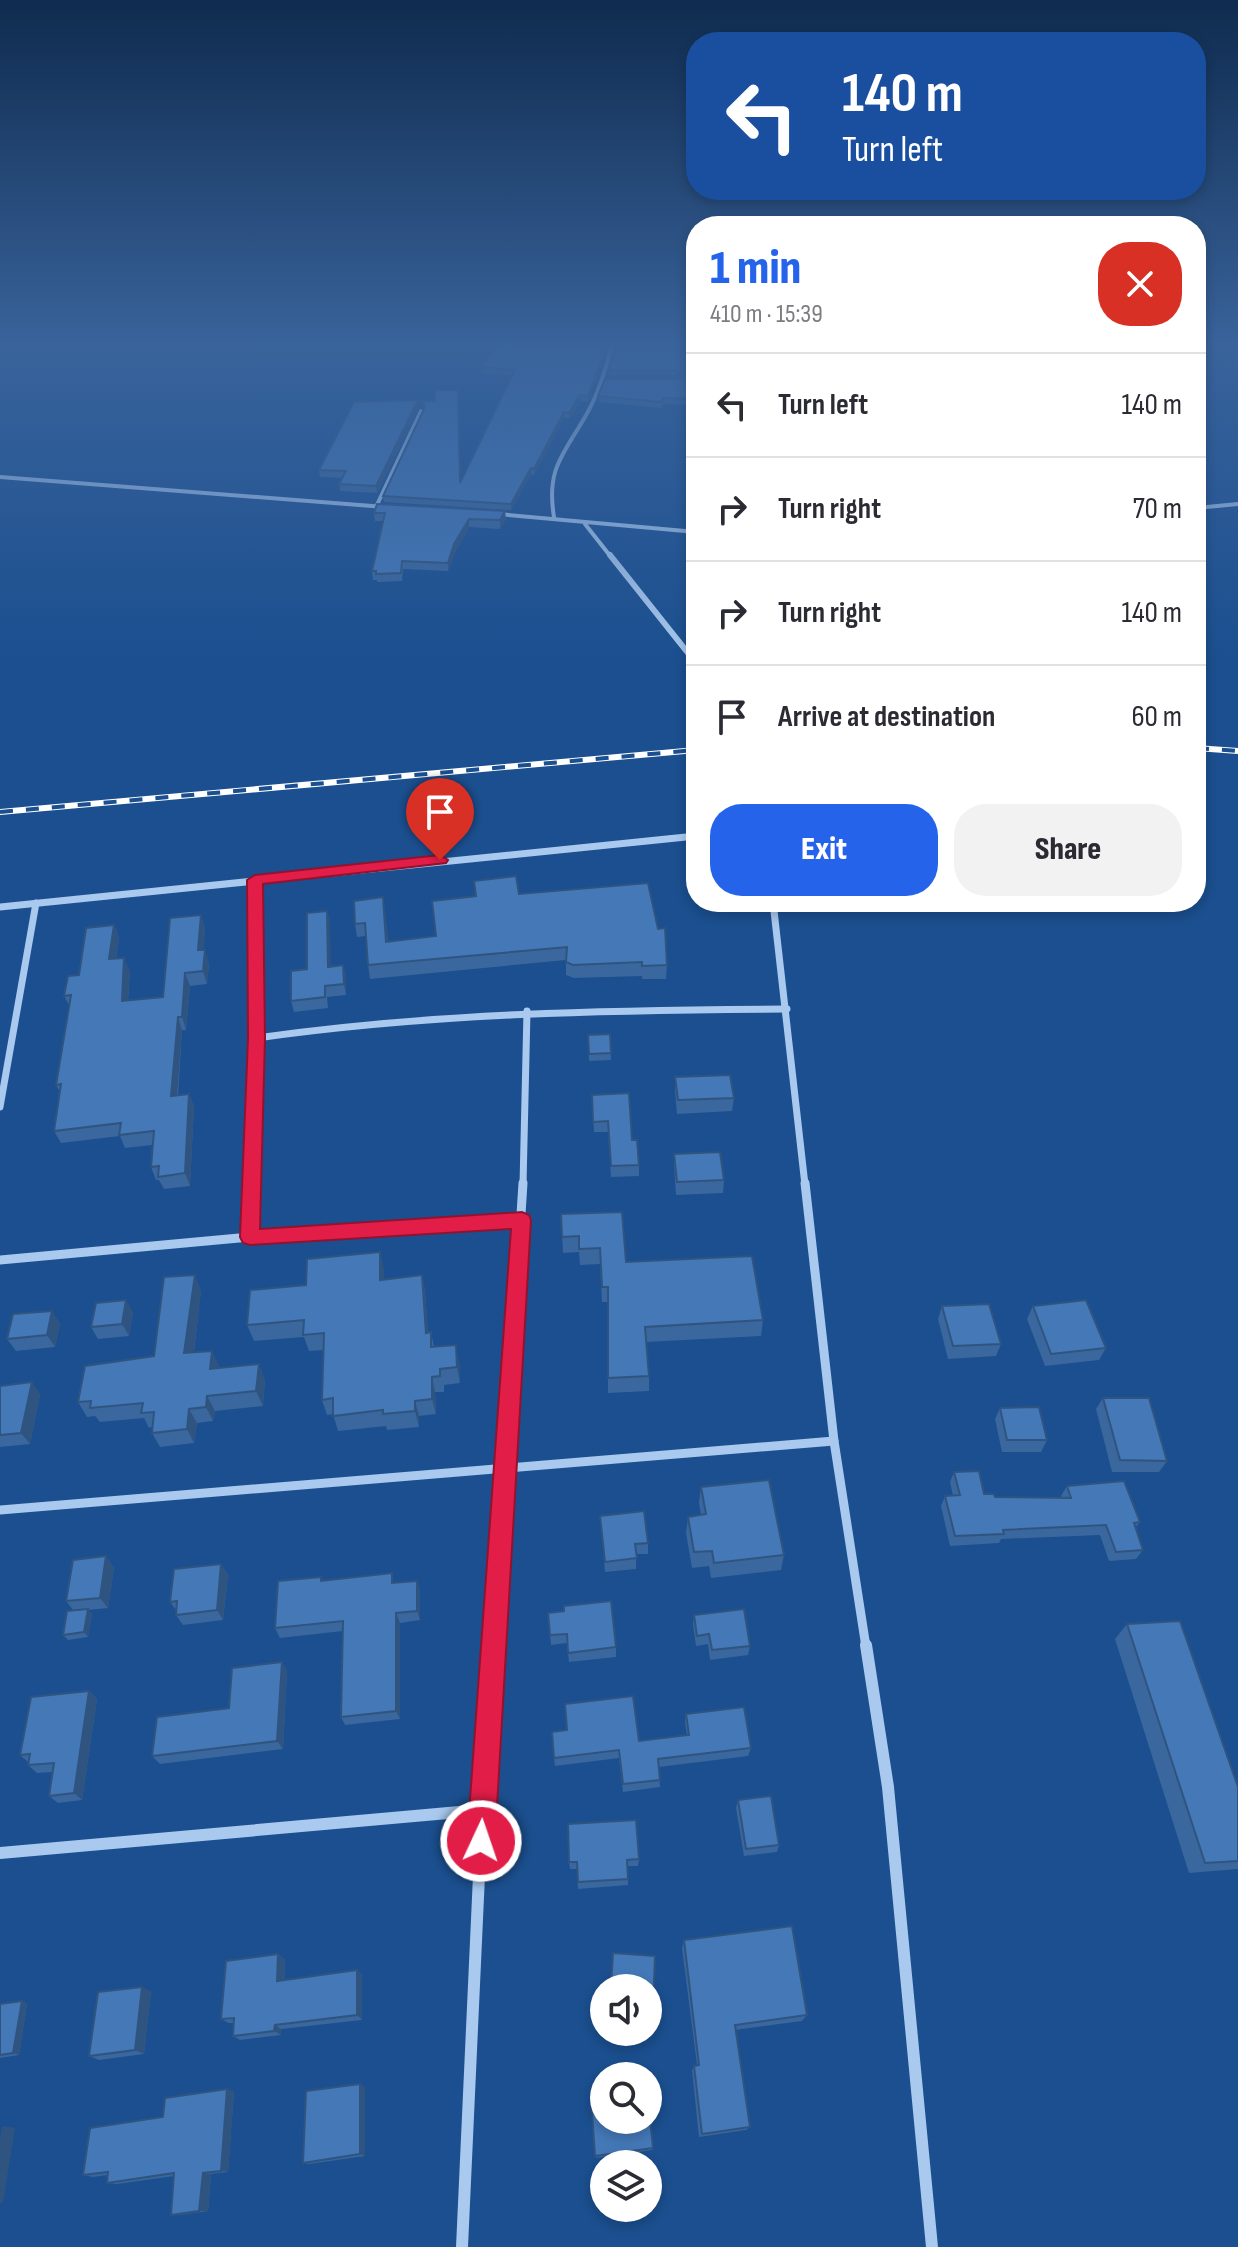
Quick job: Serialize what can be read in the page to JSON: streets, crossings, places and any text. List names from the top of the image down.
{
  "page": {
    "turn": ["140 m", "Turn left"],
    "heading": ["1 min", "410 m · 15:39"],
    "list": [
      {
        "name": "Turn left",
        "value": "140 m"
      },
      {
        "name": "Turn right",
        "value": "70 m"
      },
      {
        "name": "Turn right",
        "value": "140 m"
      },
      {
        "name": "Arrive at destination",
        "value": "60 m"
      }
    ],
    "buttons": ["Exit", "Share"]
  }
}
